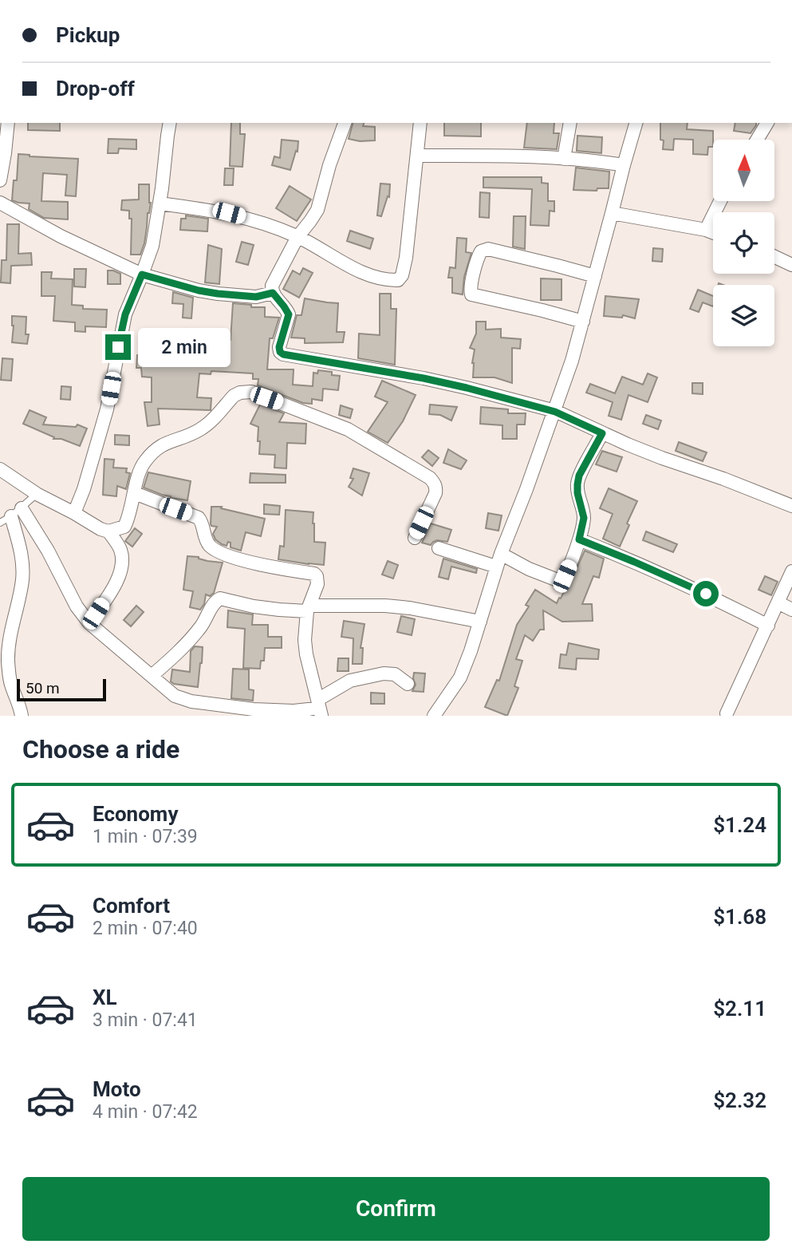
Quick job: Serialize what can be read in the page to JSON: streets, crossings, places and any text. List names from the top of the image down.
{
  "scale_bar": "50 m",
  "north": "top",
  "page": {
    "banner": ["Pickup", "Drop-off"],
    "bubble": "2 min",
    "scale": "50 m",
    "heading": "Choose a ride",
    "list": [
      {
        "name": "Economy",
        "note": "1 min · 07:39",
        "value": "$1.24"
      },
      {
        "name": "Comfort",
        "note": "2 min · 07:40",
        "value": "$1.68"
      },
      {
        "name": "XL",
        "note": "3 min · 07:41",
        "value": "$2.11"
      },
      {
        "name": "Moto",
        "note": "4 min · 07:42",
        "value": "$2.32"
      }
    ],
    "buttons": "Confirm"
  }
}
